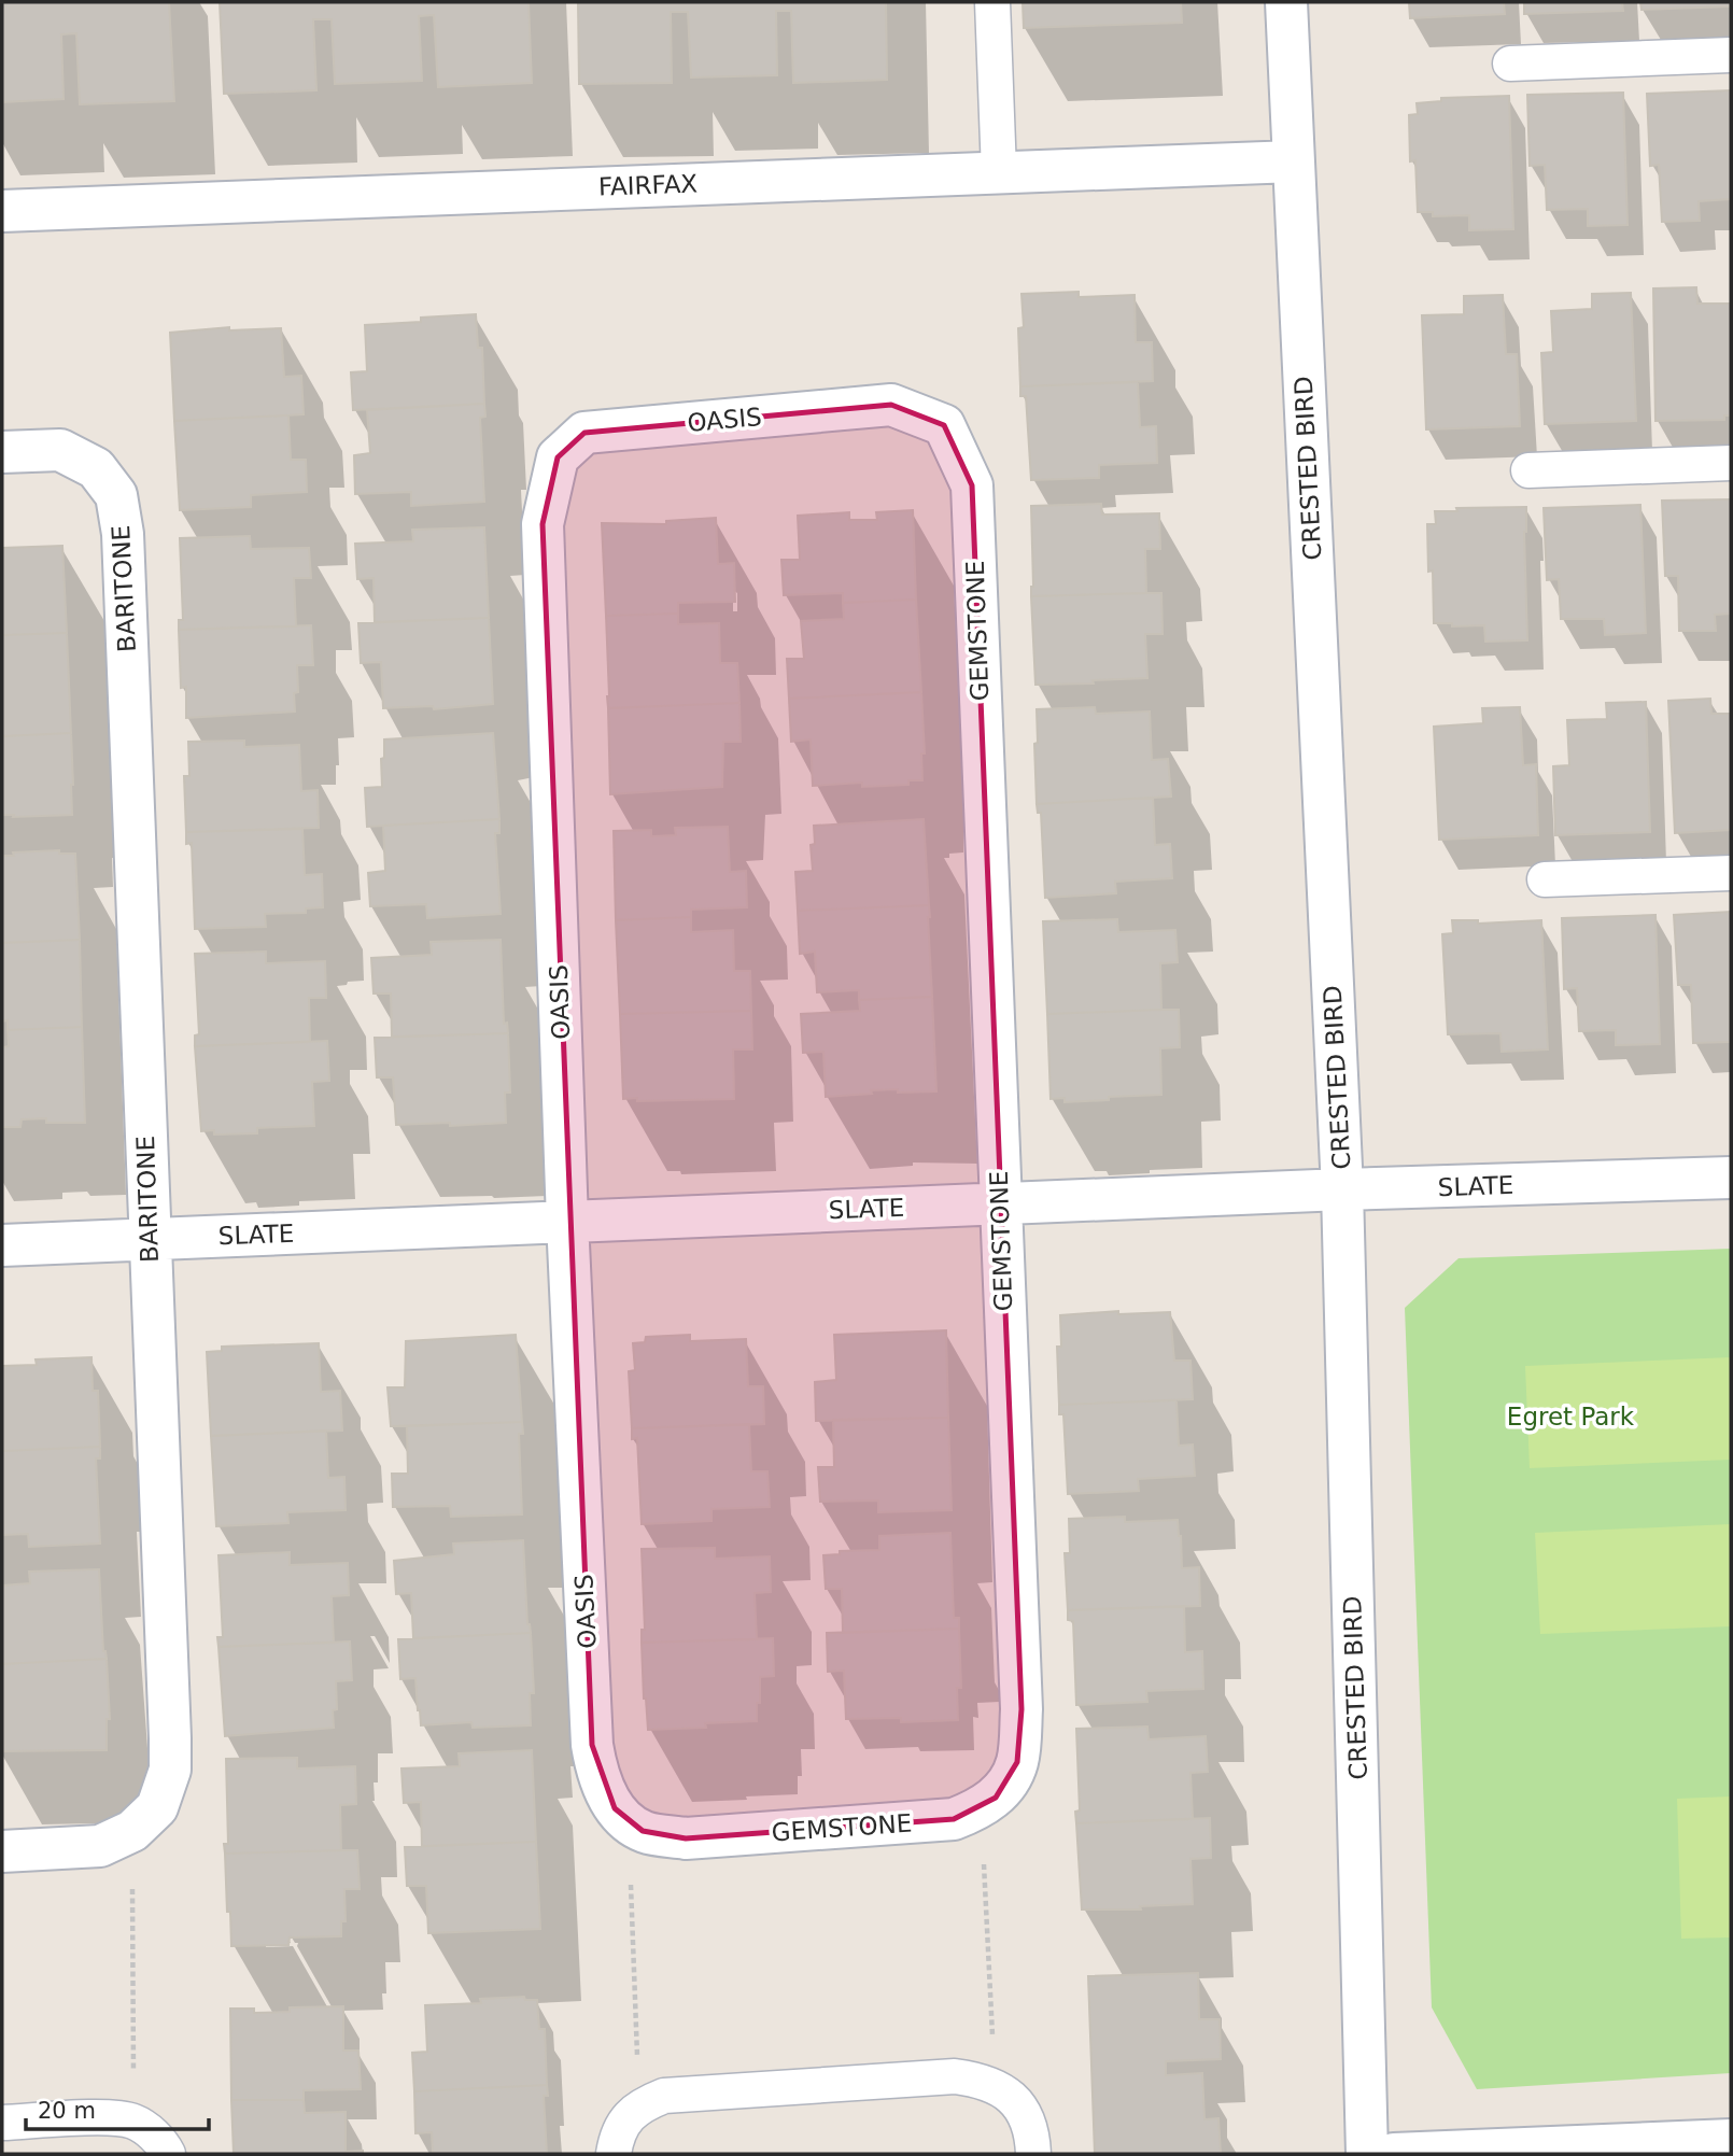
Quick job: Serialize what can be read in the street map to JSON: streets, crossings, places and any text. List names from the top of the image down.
{
  "streets": {
    "street": [
      "FAIRFAX",
      "OASIS",
      "CRESTED BIRD",
      "BARITONE",
      "GEMSTONE",
      "SLATE"
    ]
  },
  "crossings": [
    ["FAIRFAX", "CRESTED BIRD"],
    ["OASIS", "GEMSTONE"],
    ["OASIS", "SLATE"],
    ["CRESTED BIRD", "SLATE"],
    ["BARITONE", "SLATE"],
    ["GEMSTONE", "SLATE"]
  ],
  "parks": ["Egret Park"],
  "scale_bar": "20 m"
}
